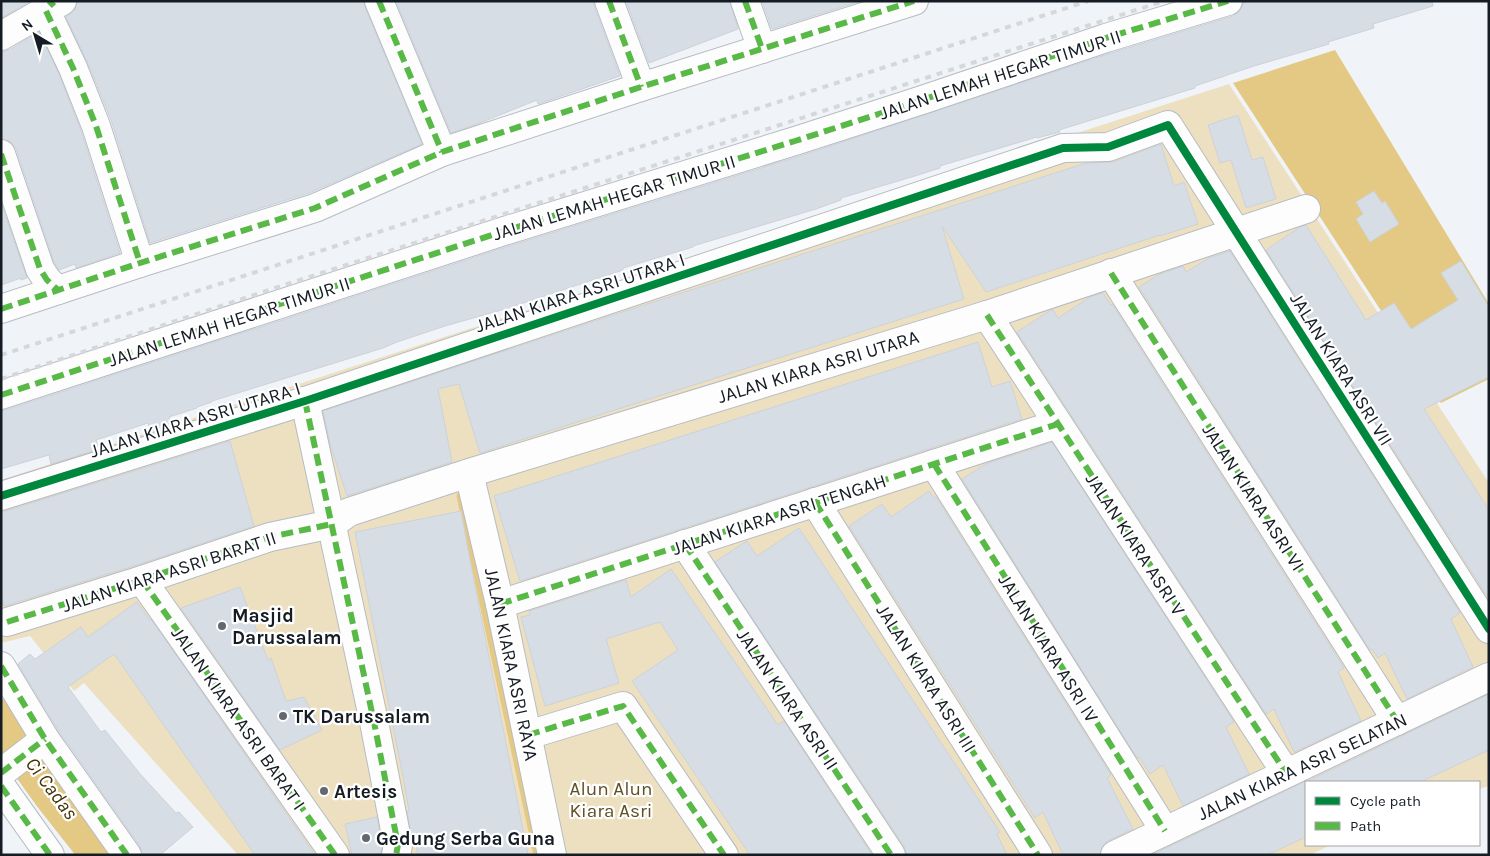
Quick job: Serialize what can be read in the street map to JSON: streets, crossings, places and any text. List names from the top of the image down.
{
  "streets": {
    "street": [
      "JALAN LEMAH HEGAR TIMUR II",
      "JALAN KIARA ASRI UTARA I",
      "JALAN KIARA ASRI UTARA",
      "JALAN KIARA ASRI VII",
      "JALAN KIARA ASRI VI",
      "JALAN KIARA ASRI TENGAH",
      "JALAN KIARA ASRI V",
      "JALAN KIARA ASRI BARAT II",
      "JALAN KIARA ASRI IV",
      "JALAN KIARA ASRI RAYA",
      "JALAN KIARA ASRI III",
      "JALAN KIARA ASRI II",
      "JALAN KIARA ASRI BARAT I",
      "JALAN KIARA ASRI SELATAN"
    ]
  },
  "crossings": [
    ["JALAN KIARA ASRI UTARA I", "JALAN KIARA ASRI VII"],
    ["JALAN KIARA ASRI UTARA", "JALAN KIARA ASRI VII"],
    ["JALAN KIARA ASRI UTARA", "JALAN KIARA ASRI VI"],
    ["JALAN KIARA ASRI UTARA", "JALAN KIARA ASRI V"],
    ["JALAN KIARA ASRI UTARA", "JALAN KIARA ASRI BARAT II"],
    ["JALAN KIARA ASRI UTARA", "JALAN KIARA ASRI RAYA"],
    ["JALAN KIARA ASRI VI", "JALAN KIARA ASRI SELATAN"],
    ["JALAN KIARA ASRI TENGAH", "JALAN KIARA ASRI V"],
    ["JALAN KIARA ASRI TENGAH", "JALAN KIARA ASRI IV"],
    ["JALAN KIARA ASRI TENGAH", "JALAN KIARA ASRI RAYA"],
    ["JALAN KIARA ASRI TENGAH", "JALAN KIARA ASRI III"],
    ["JALAN KIARA ASRI TENGAH", "JALAN KIARA ASRI II"],
    ["JALAN KIARA ASRI V", "JALAN KIARA ASRI SELATAN"],
    ["JALAN KIARA ASRI BARAT II", "JALAN KIARA ASRI BARAT I"],
    ["JALAN KIARA ASRI IV", "JALAN KIARA ASRI SELATAN"]
  ],
  "water": ["Ci Cadas"],
  "parks": ["Alun Alun Kiara Asri"],
  "places": [
    "Masjid Darussalam",
    "TK Darussalam",
    "Artesis",
    "Gedung Serba Guna"
  ],
  "legend": ["Cycle path", "Path"],
  "north": "top left"
}
